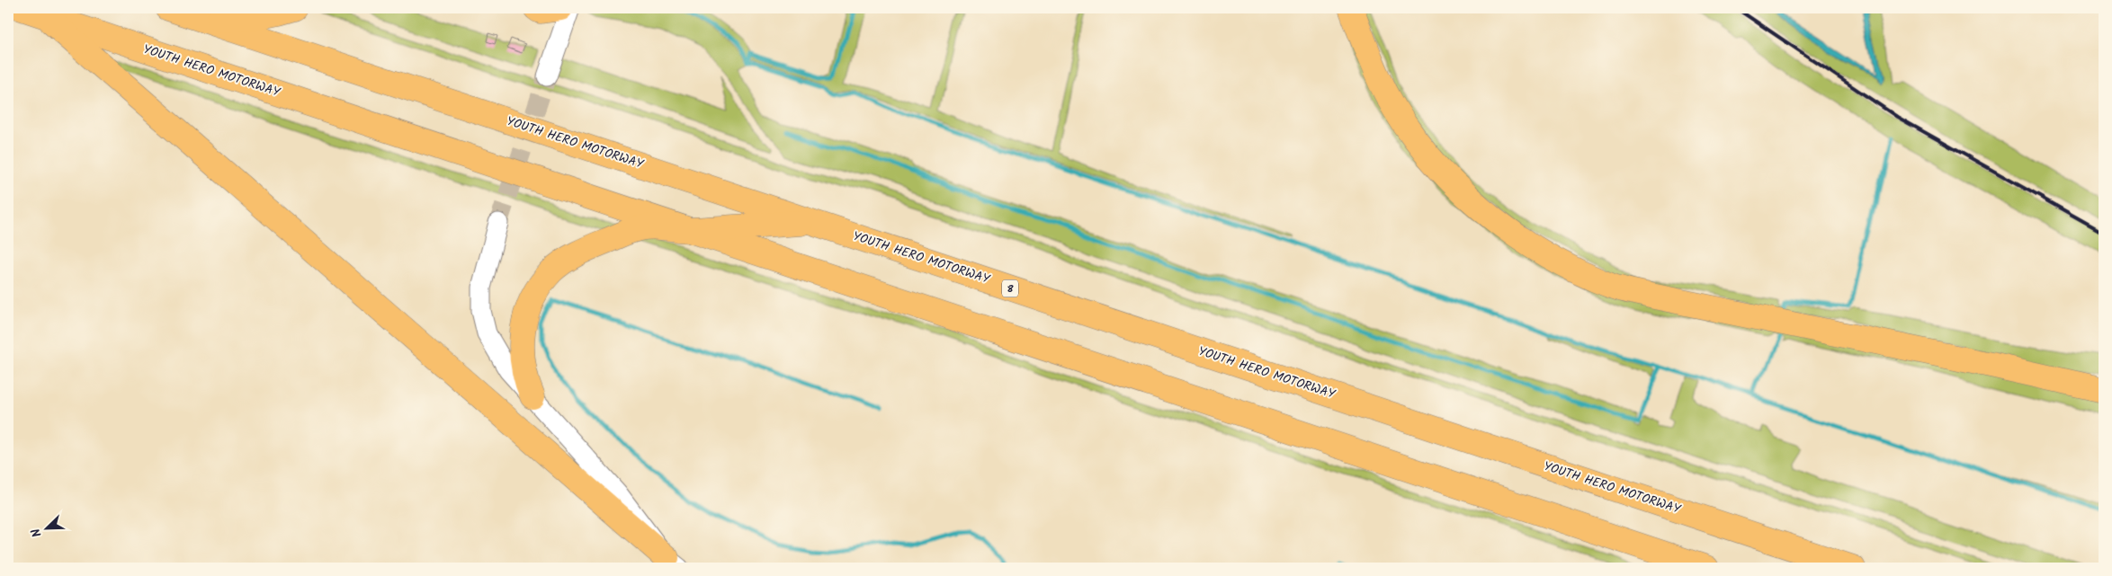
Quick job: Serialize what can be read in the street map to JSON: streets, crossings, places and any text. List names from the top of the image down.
{
  "streets": {
    "main road": ["YOUTH HERO MOTORWAY", "8"]
  },
  "north": "bottom left"
}
